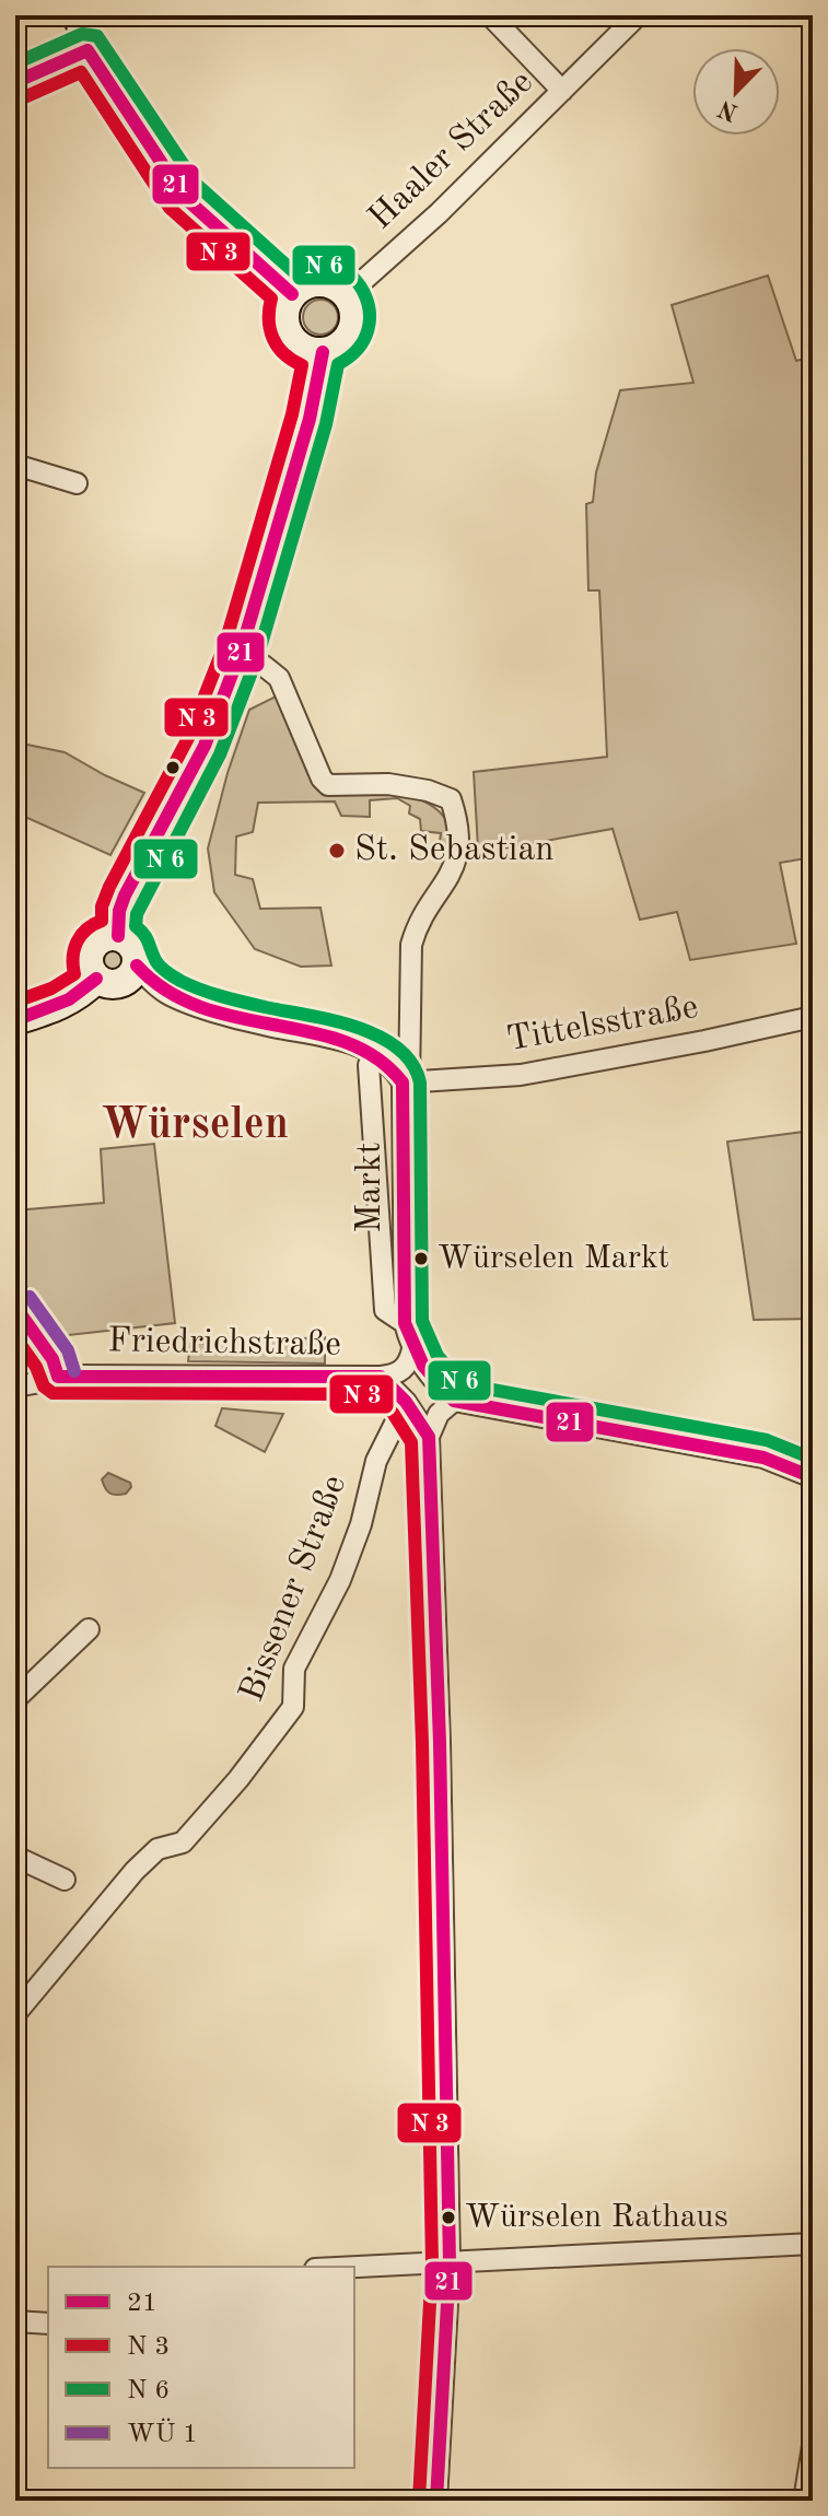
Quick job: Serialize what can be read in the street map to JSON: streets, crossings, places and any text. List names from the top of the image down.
{
  "streets": {
    "street": [
      "Haaler Straße",
      "Tittelsstraße",
      "Markt",
      "Friedrichstraße",
      "Bissener Straße"
    ]
  },
  "crossings": [
    ["Tittelsstraße", "Markt"]
  ],
  "districts": ["Würselen"],
  "places": ["St. Sebastian", "Würselen Markt", "Würselen Rathaus"],
  "lines": ["transit line 21"],
  "legend": [
    "21",
    "N 3",
    "N 6",
    "WÜ 1"
  ],
  "north": "bottom left"
}
